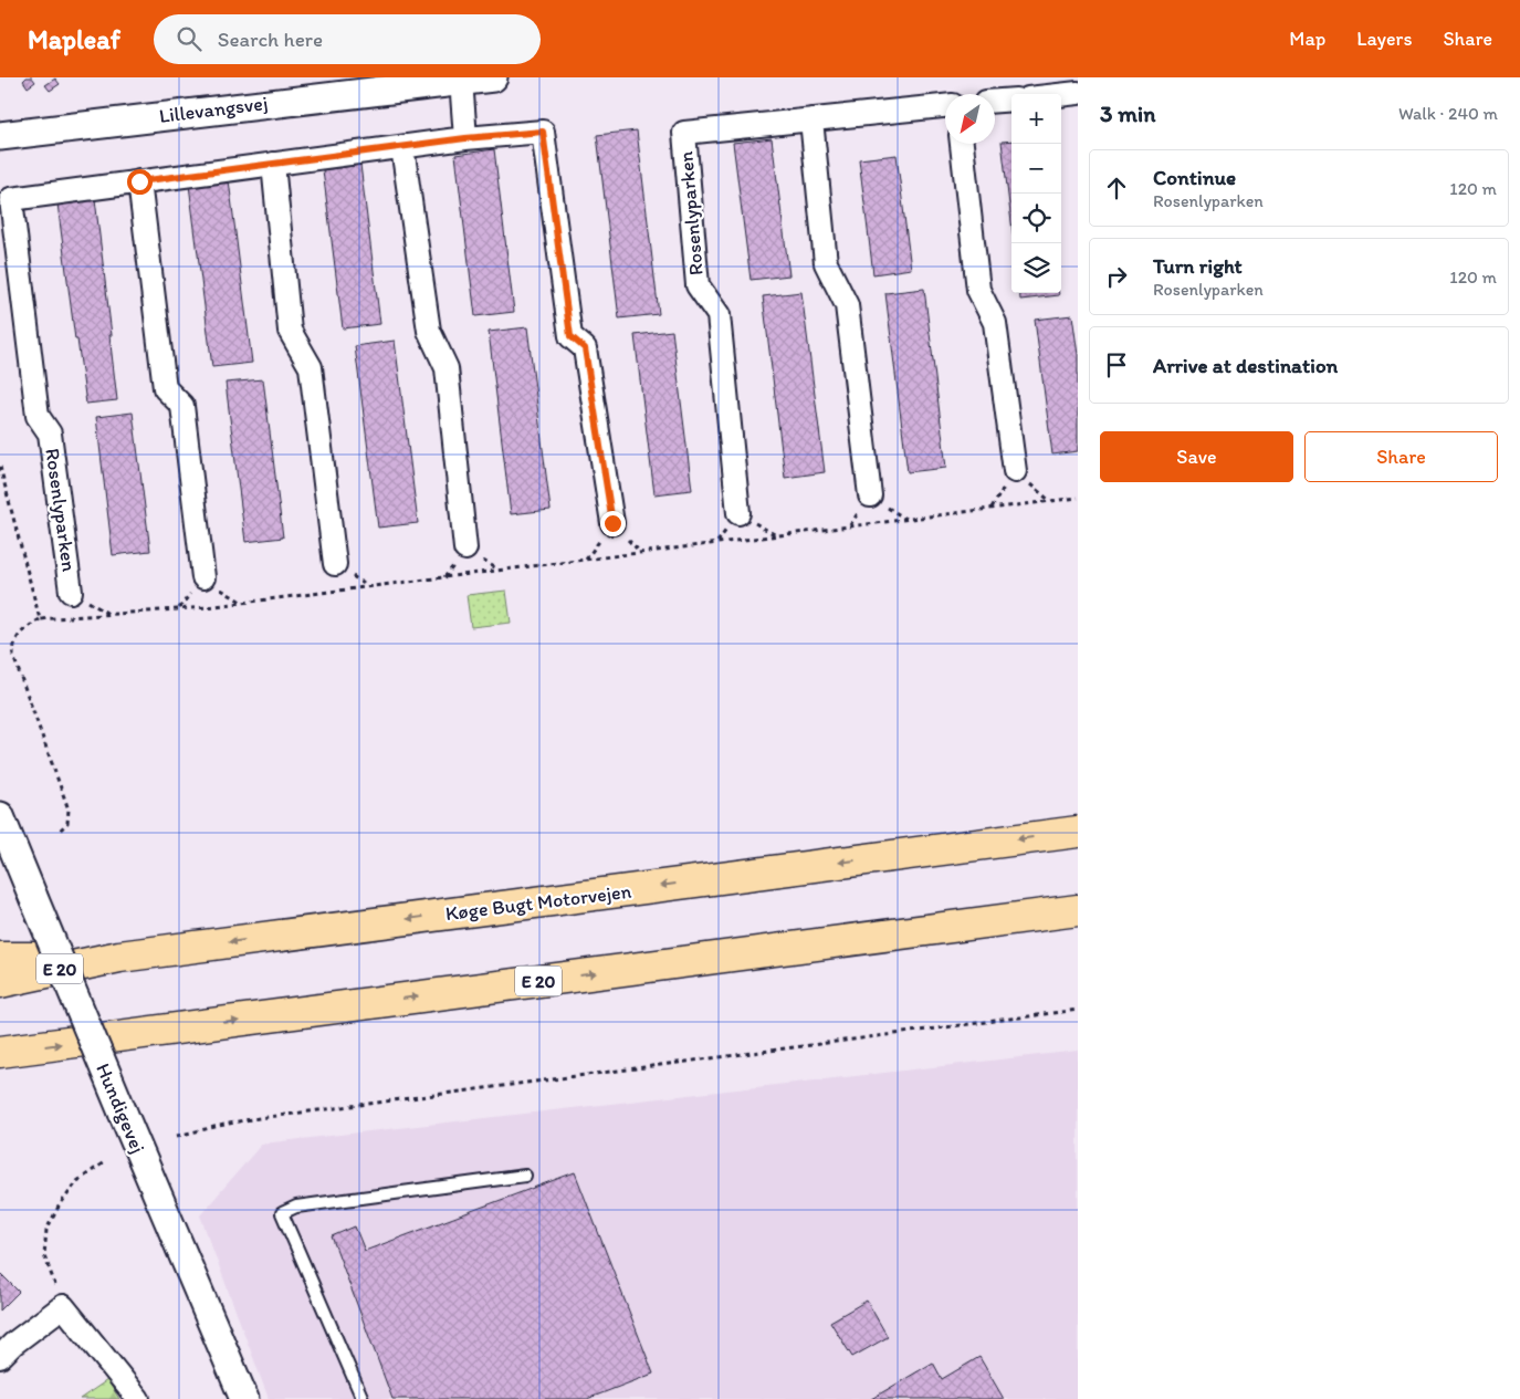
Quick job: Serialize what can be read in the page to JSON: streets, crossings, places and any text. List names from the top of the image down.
{
  "streets": {
    "highway": ["Køge Bugt Motorvejen", "E 20"],
    "street": ["Lillevangsvej", "Rosenlyparken", "Hundigevej"]
  },
  "north": "bottom left",
  "page": {
    "header": "Mapleaf",
    "search": "Search here",
    "nav": ["Map", "Layers", "Share"],
    "heading": ["3 min", "Walk · 240 m"],
    "map_buttons": ["+", "−"],
    "list": [
      ["Continue", "Rosenlyparken", "120 m"],
      ["Turn right", "Rosenlyparken", "120 m"],
      "Arrive at destination"
    ],
    "buttons": ["Save", "Share"]
  }
}
